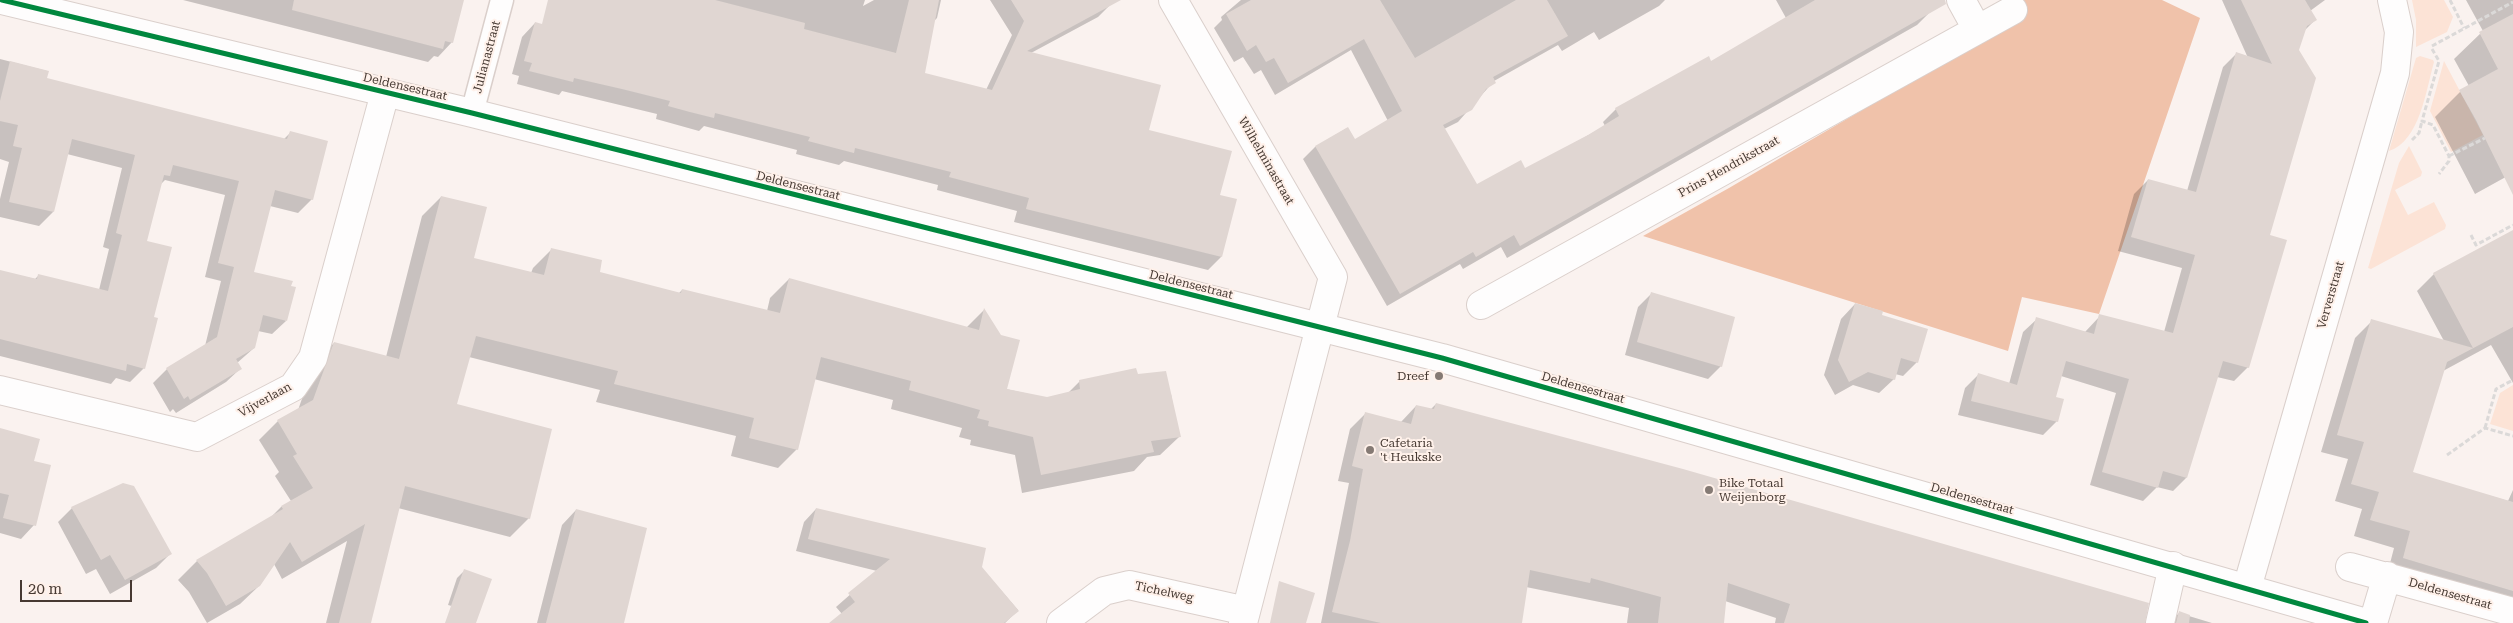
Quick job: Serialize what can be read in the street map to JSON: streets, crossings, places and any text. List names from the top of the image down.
{
  "streets": {
    "street": [
      "Deldensestraat",
      "Wilhelminastraat",
      "Prins Hendrikstraat",
      "Ververstraat",
      "Vijverlaan",
      "Tichelweg"
    ],
    "lane": ["Julianastraat"]
  },
  "crossings": [
    ["Julianastraat", "Deldensestraat"],
    ["Deldensestraat", "Wilhelminastraat"],
    ["Deldensestraat", "Ververstraat"],
    ["Deldensestraat", "Vijverlaan"]
  ],
  "places": ["Dreef", "Cafetaria 't Heukske", "Bike Totaal Weijenborg"],
  "scale_bar": "20 m"
}
